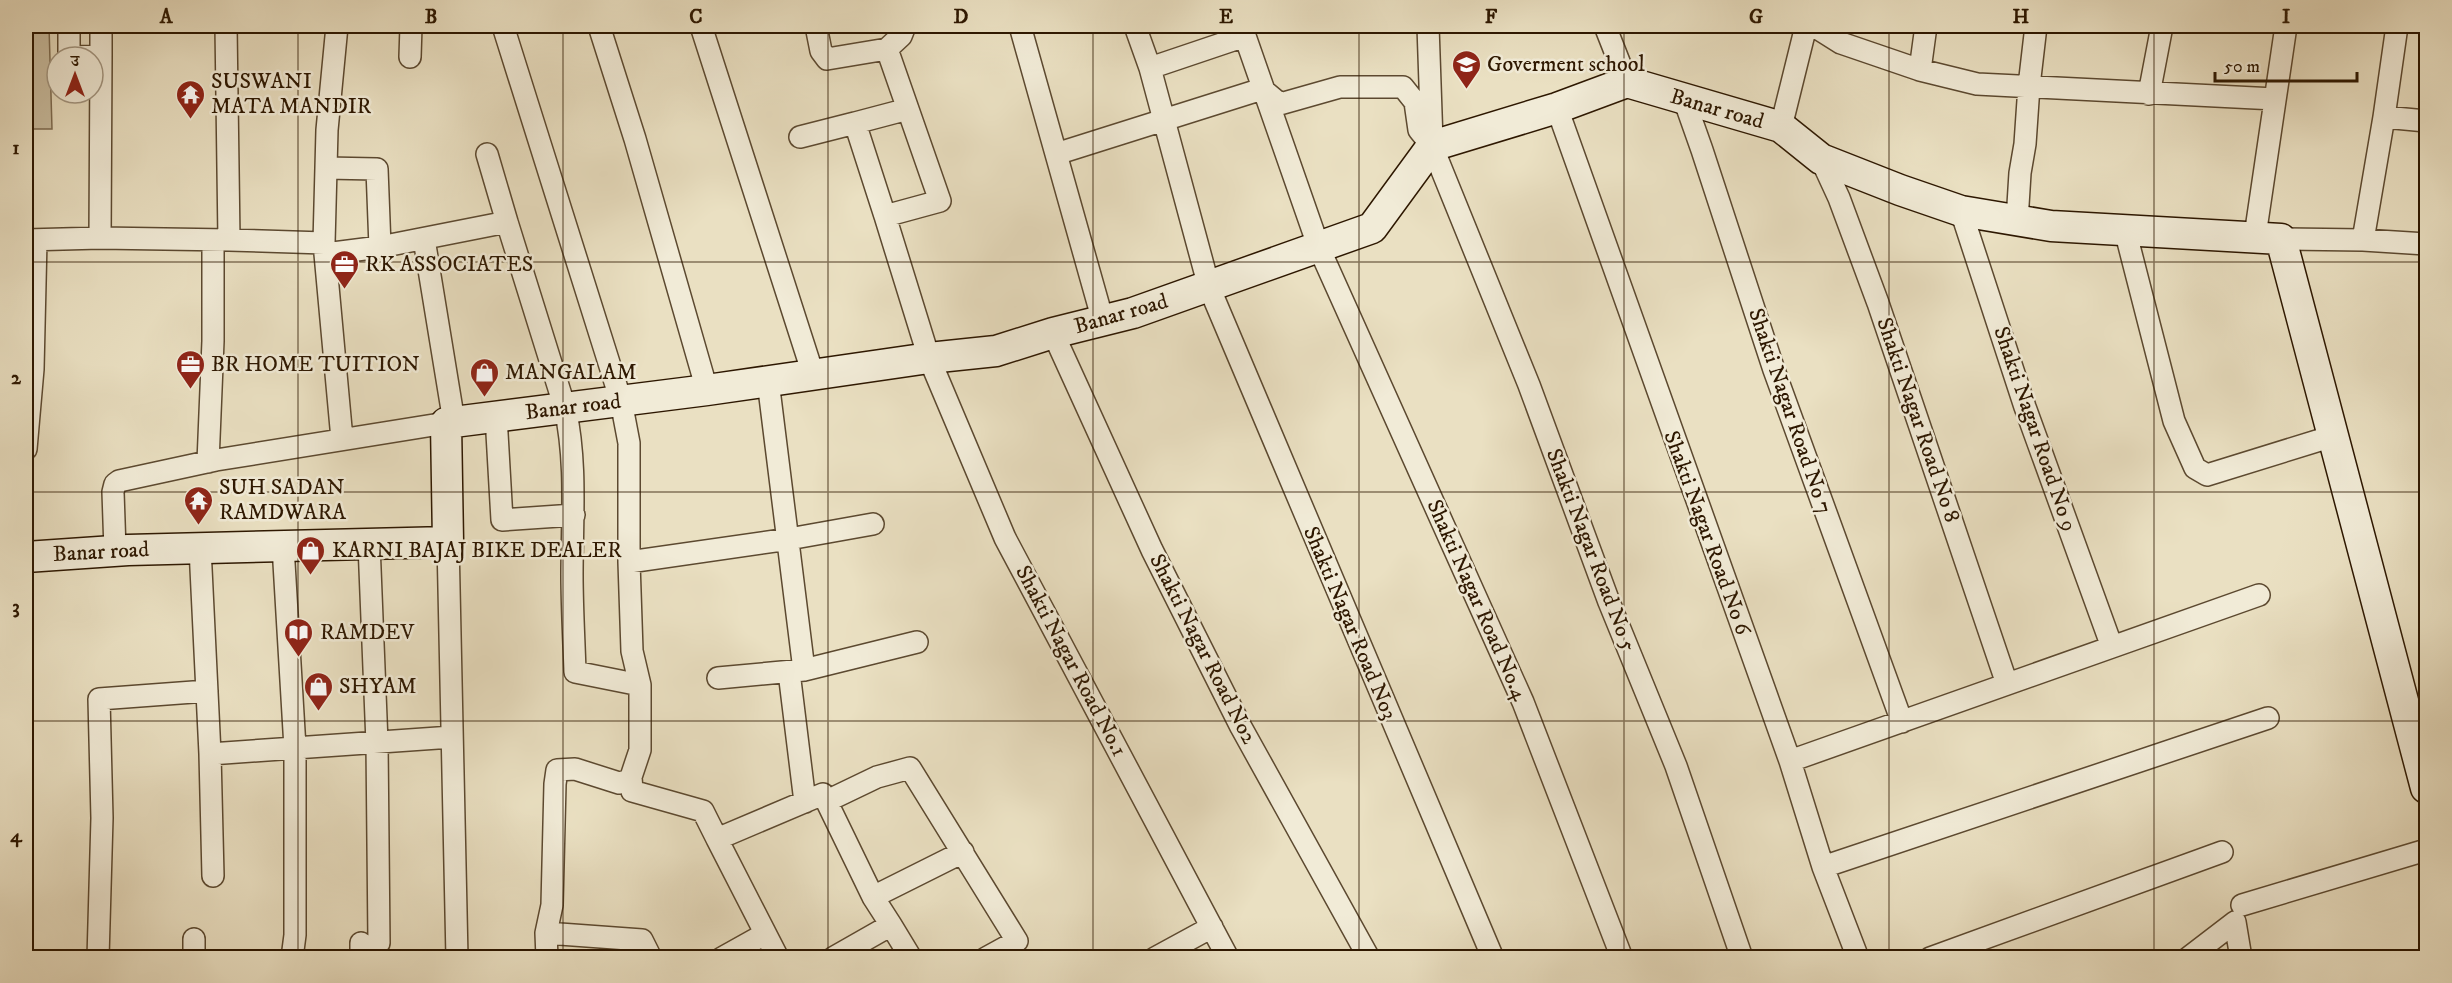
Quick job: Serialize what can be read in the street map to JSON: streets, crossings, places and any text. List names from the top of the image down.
{
  "streets": {
    "street": [
      "Banar road",
      "Shakti Nagar Road No 7",
      "Shakti Nagar Road No 8",
      "Shakti Nagar Road No 9",
      "Shakti Nagar Road No 6",
      "Shakti Nagar Road No 5",
      "Shakti Nagar Road No.4",
      "Shakti Nagar Road No3",
      "Shakti Nagar Road No2",
      "Shakti Nagar Road No.1"
    ]
  },
  "crossings": [
    ["Banar road", "Shakti Nagar Road No 7"],
    ["Banar road", "Shakti Nagar Road No 8"],
    ["Banar road", "Shakti Nagar Road No 9"],
    ["Banar road", "Shakti Nagar Road No 5"],
    ["Banar road", "Shakti Nagar Road No.4"],
    ["Banar road", "Shakti Nagar Road No3"],
    ["Banar road", "Shakti Nagar Road No2"],
    ["Banar road", "Shakti Nagar Road No.1"]
  ],
  "places": {
    "school or university": ["Goverment school"],
    "temple": ["SUSWANI MATA MANDIR", "SUH SADAN RAMDWARA"],
    "office": ["RK ASSOCIATES", "BR HOME TUITION"],
    "shop": ["MANGALAM", "KARNI BAJAJ BIKE DEALER", "SHYAM"],
    "library": ["RAMDEV"]
  },
  "scale_bar": "50 m",
  "north": "top",
  "grid": {
    "columns": [
      "A",
      "B",
      "C",
      "D",
      "E",
      "F",
      "G",
      "H",
      "I"
    ],
    "rows": [
      "1",
      "2",
      "3",
      "4"
    ]
  }
}
